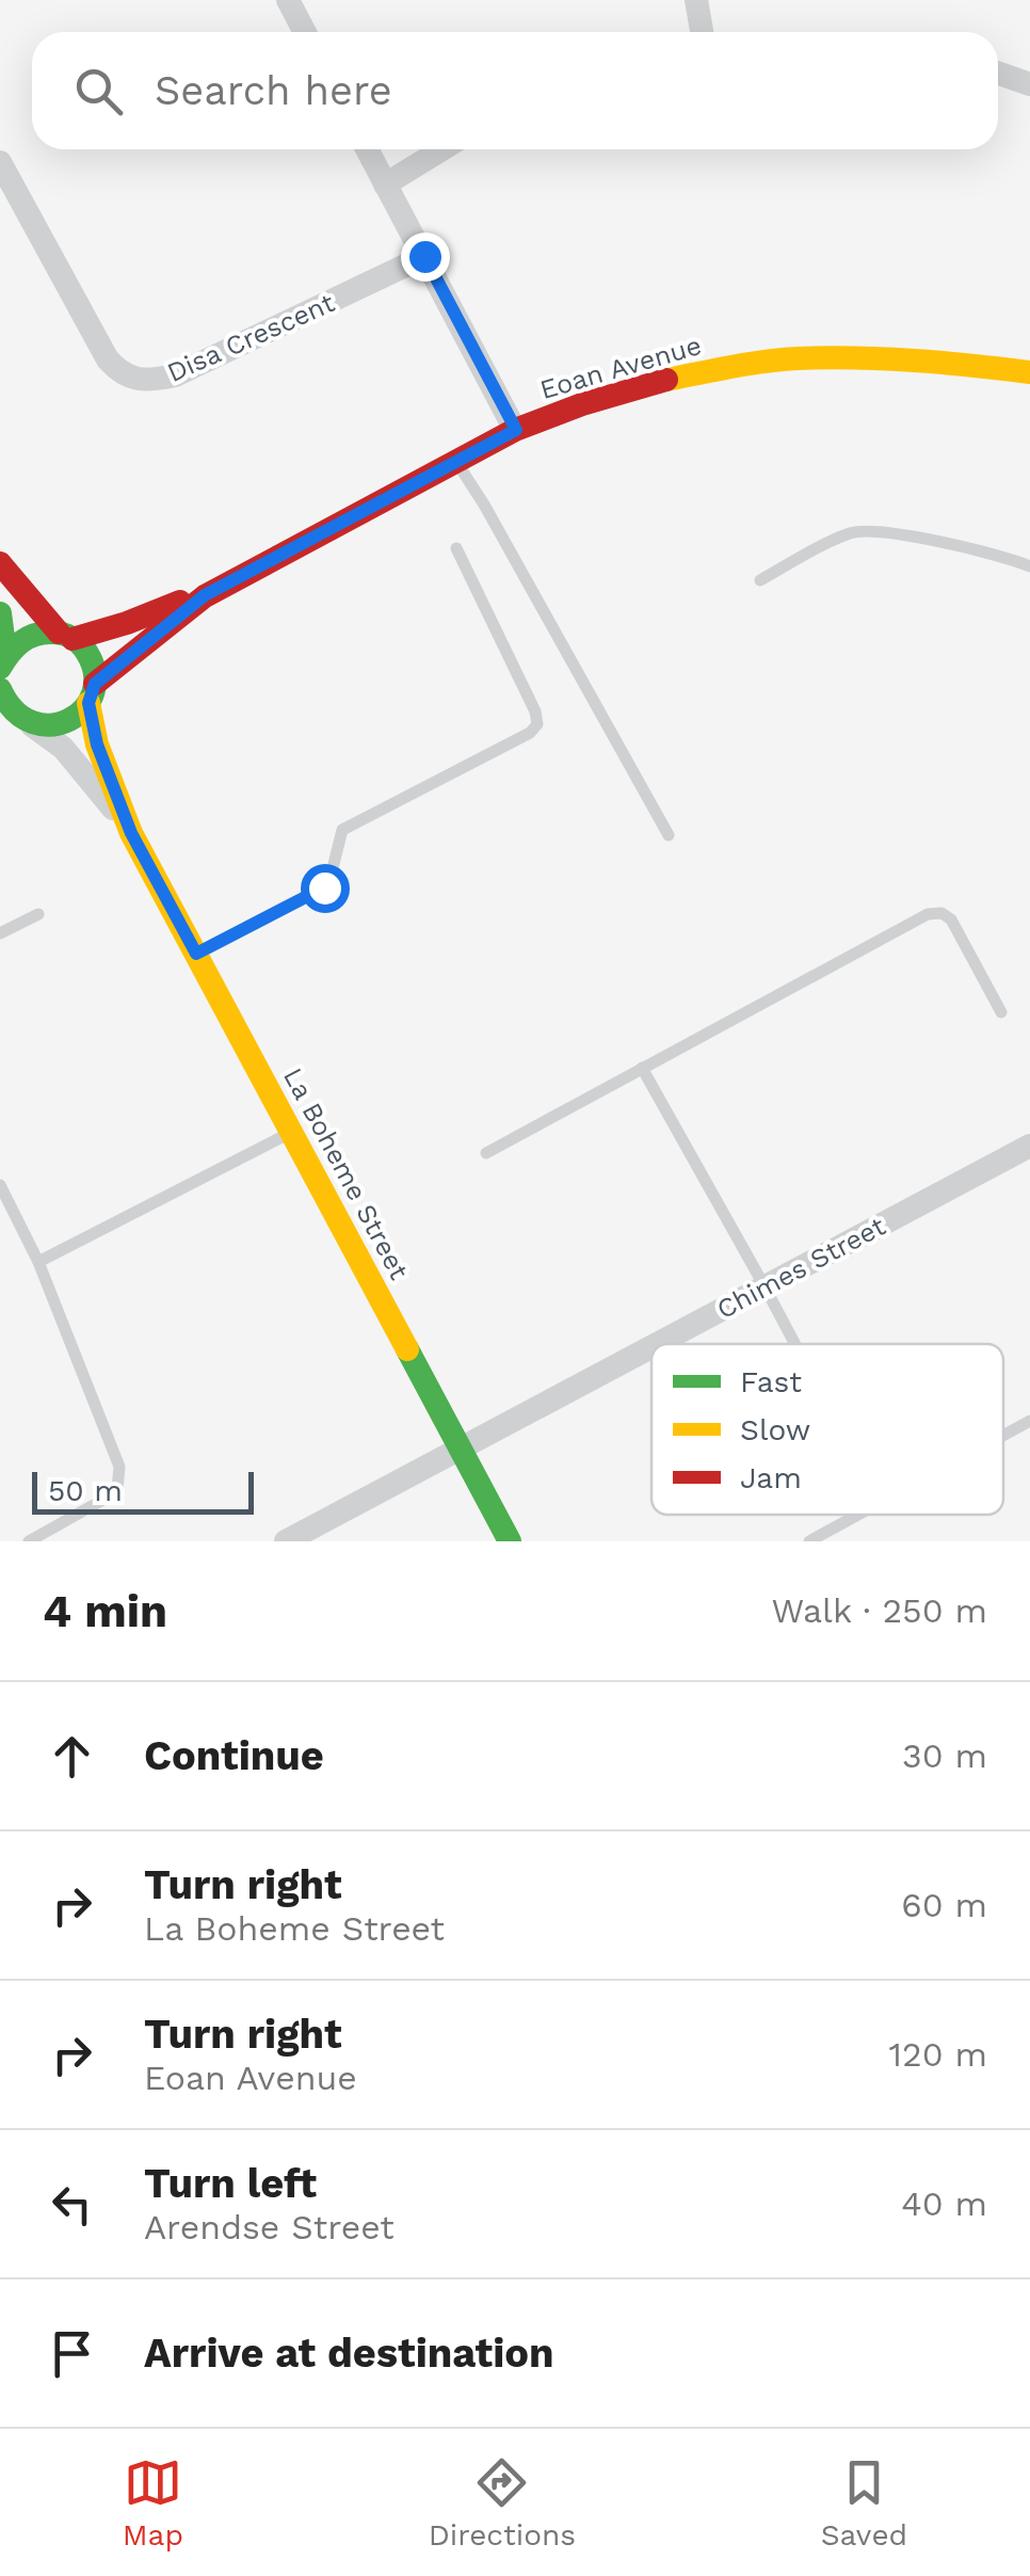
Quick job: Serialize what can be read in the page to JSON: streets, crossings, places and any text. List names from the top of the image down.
{
  "streets": {
    "street": [
      "Disa Crescent",
      "Eoan Avenue",
      "La Boheme Street",
      "Chimes Street"
    ]
  },
  "crossings": [
    ["Eoan Avenue", "La Boheme Street"],
    ["La Boheme Street", "Chimes Street"]
  ],
  "legend": ["Fast", "Slow", "Jam"],
  "scale_bar": "50 m",
  "page": {
    "search": "Search here",
    "scale": "50 m",
    "heading": ["4 min", "Walk · 250 m"],
    "list": [
      ["Continue", "30 m"],
      ["Turn right", "La Boheme Street", "60 m"],
      ["Turn right", "Eoan Avenue", "120 m"],
      ["Turn left", "Arendse Street", "40 m"],
      "Arrive at destination"
    ],
    "nav": ["Map", "Directions", "Saved"]
  }
}
